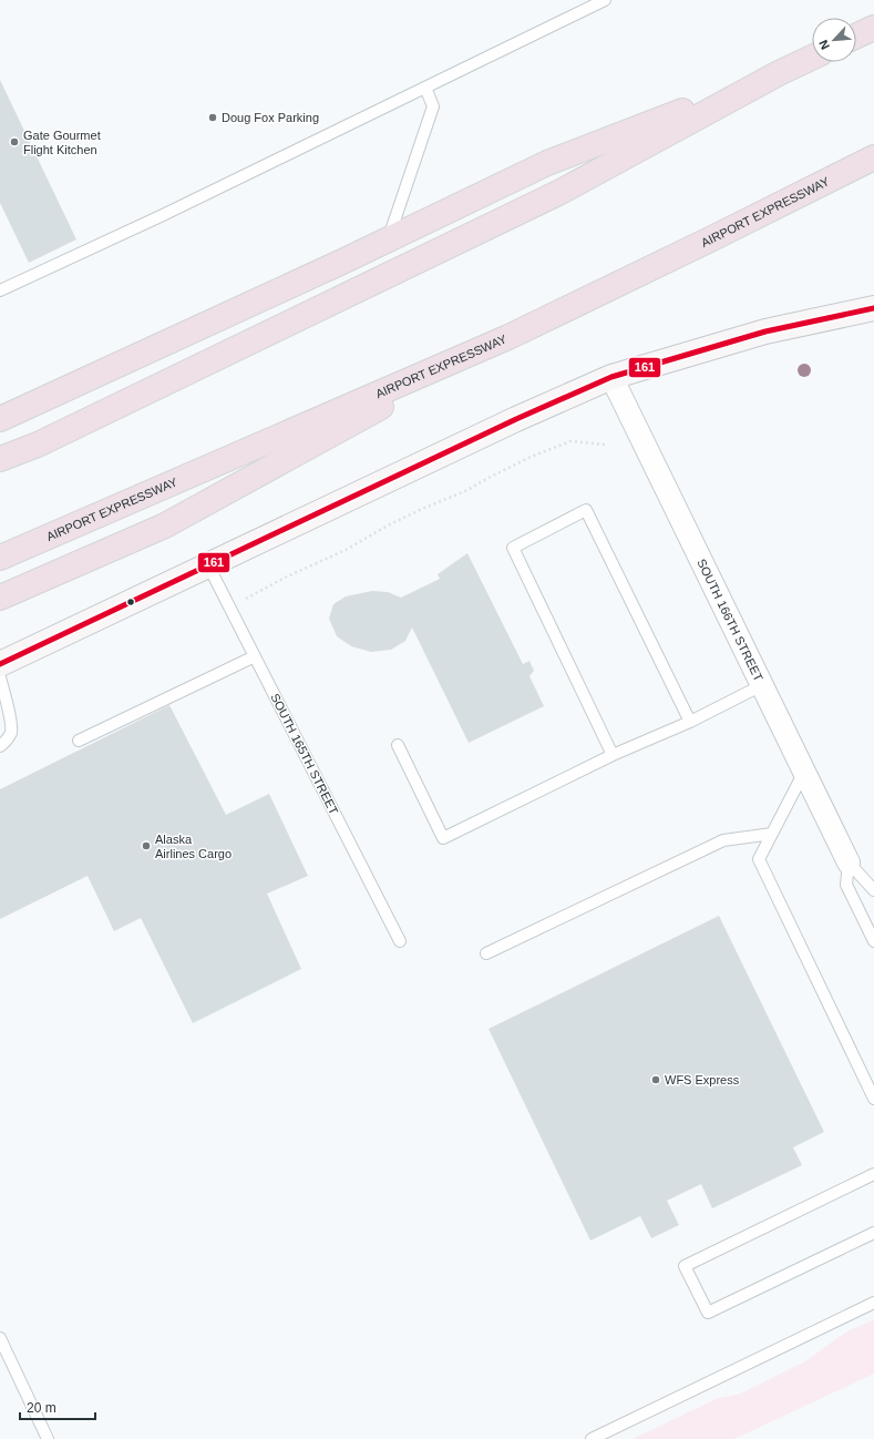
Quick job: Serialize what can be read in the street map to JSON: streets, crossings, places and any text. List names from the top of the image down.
{
  "streets": {
    "highway": ["AIRPORT EXPRESSWAY"],
    "street": ["SOUTH 166TH STREET"],
    "lane": ["SOUTH 165TH STREET"]
  },
  "places": [
    "Doug Fox Parking",
    "Gate Gourmet Flight Kitchen",
    "Alaska Airlines Cargo",
    "WFS Express"
  ],
  "lines": ["transit line 161"],
  "scale_bar": "20 m",
  "north": "bottom left"
}
